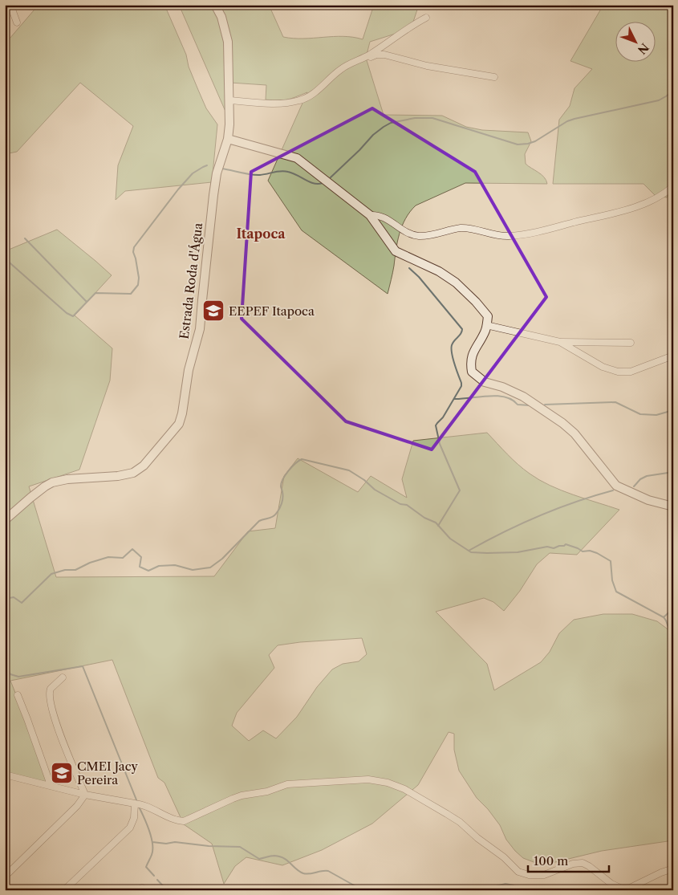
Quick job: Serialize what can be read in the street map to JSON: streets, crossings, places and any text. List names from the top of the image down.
{
  "streets": {
    "street": ["Estrada Roda d'Água"]
  },
  "districts": ["Itapoca"],
  "places": {
    "school or university": ["EEPEF Itapoca", "CMEI Jacy Pereira"]
  },
  "scale_bar": "100 m",
  "north": "bottom right"
}
